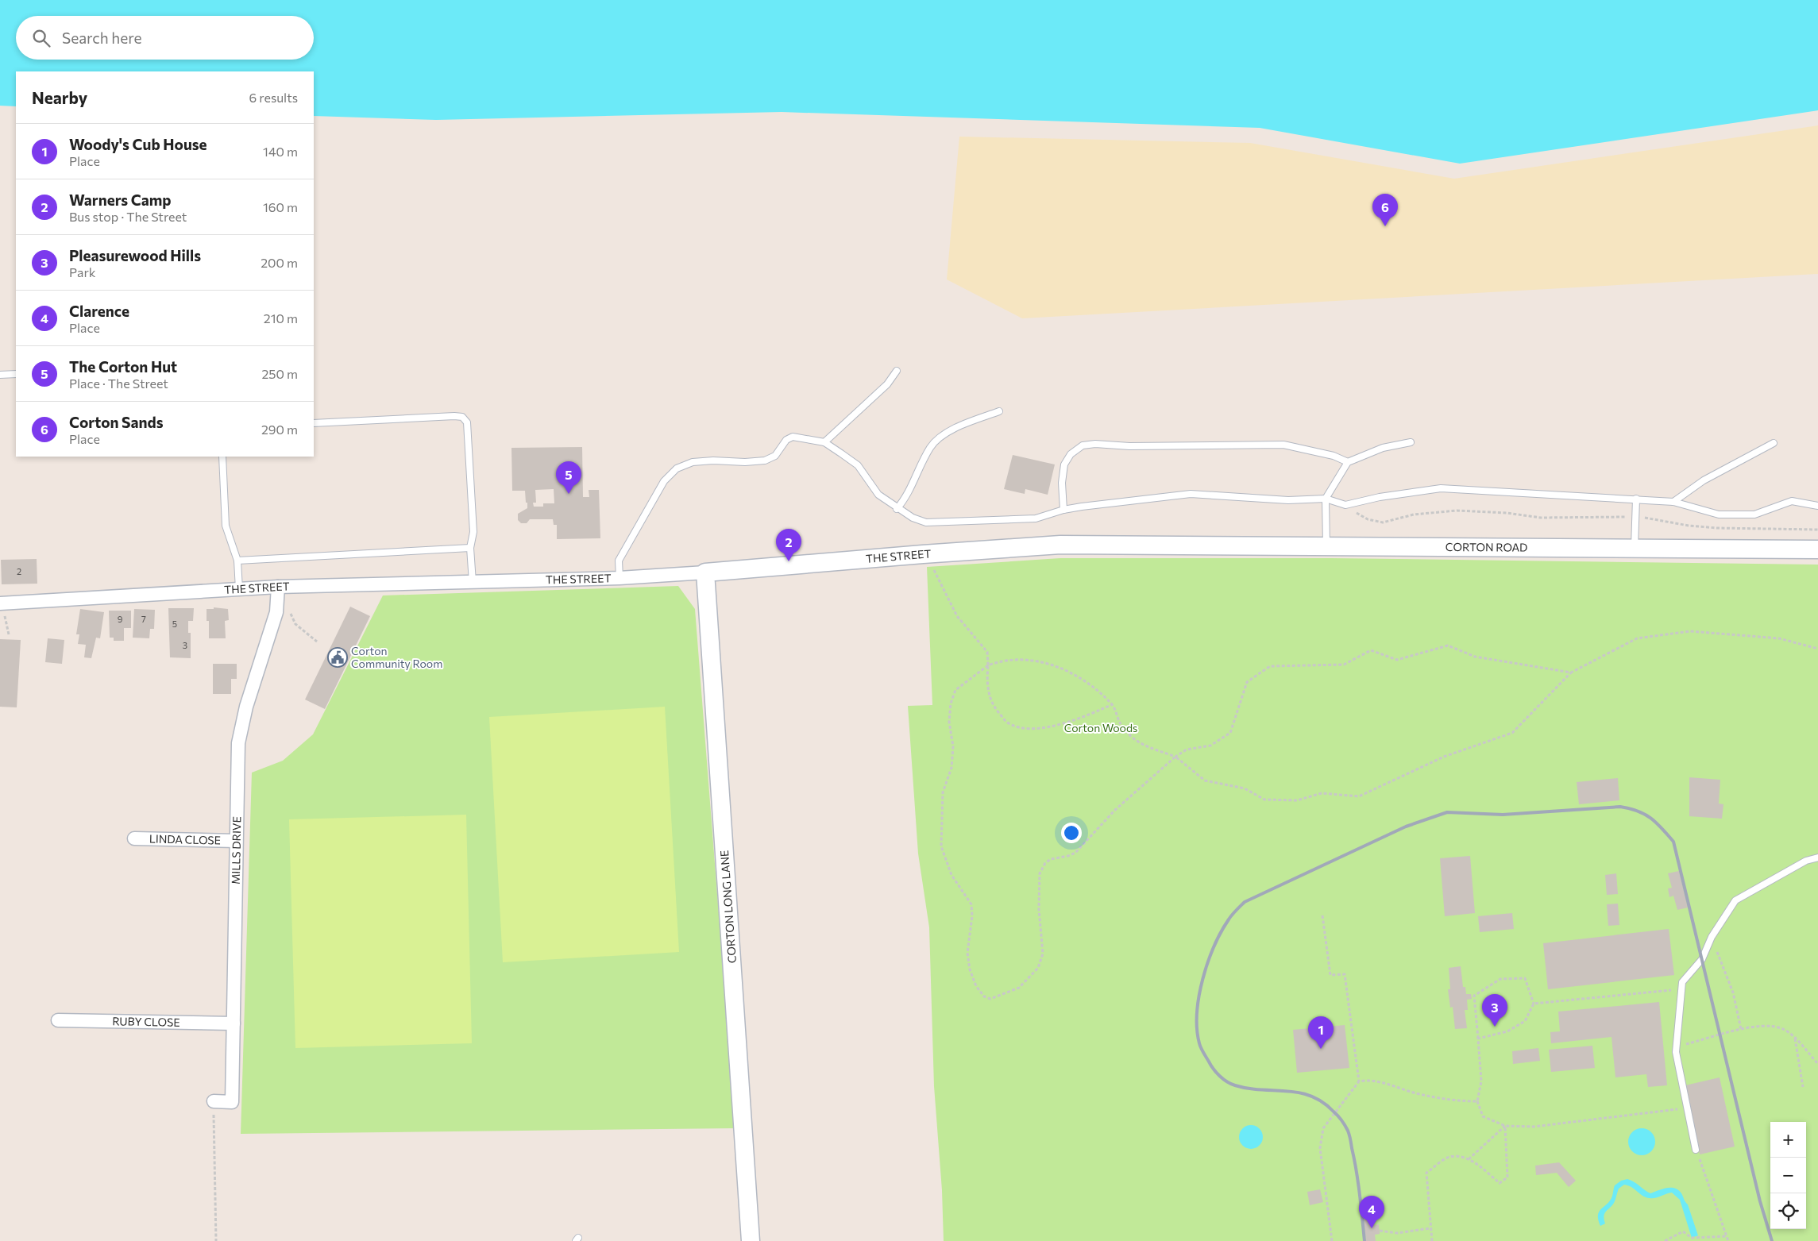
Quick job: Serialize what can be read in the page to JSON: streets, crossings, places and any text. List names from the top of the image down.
{
  "streets": {
    "main road": ["CORTON ROAD", "THE STREET", "CORTON LONG LANE"],
    "street": ["LINDA CLOSE", "MILLS DRIVE", "RUBY CLOSE"]
  },
  "crossings": [
    ["CORTON ROAD", "THE STREET"],
    ["THE STREET", "MILLS DRIVE"],
    ["THE STREET", "CORTON LONG LANE"],
    ["LINDA CLOSE", "MILLS DRIVE"],
    ["MILLS DRIVE", "RUBY CLOSE"]
  ],
  "parks": ["Corton Woods"],
  "places": {
    "public building": ["Corton Community Room"]
  },
  "house_numbers": [
    "2",
    "9",
    "7",
    "5",
    "3"
  ],
  "page": {
    "search": "Search here",
    "heading": ["Nearby", "6 results"],
    "list": [
      {
        "mark": "1",
        "name": "Woody's Cub House",
        "note": "Place",
        "value": "140 m"
      },
      {
        "mark": "2",
        "name": "Warners Camp",
        "note": "Bus stop · The Street",
        "value": "160 m"
      },
      {
        "mark": "3",
        "name": "Pleasurewood Hills",
        "note": "Park",
        "value": "200 m"
      },
      {
        "mark": "4",
        "name": "Clarence",
        "note": "Place",
        "value": "210 m"
      },
      {
        "mark": "5",
        "name": "The Corton Hut",
        "note": "Place · The Street",
        "value": "250 m"
      },
      {
        "mark": "6",
        "name": "Corton Sands",
        "note": "Place",
        "value": "290 m"
      }
    ],
    "pins": [
      "6",
      "5",
      "2",
      "3",
      "1",
      "4"
    ],
    "map_buttons": ["+", "−"]
  }
}
